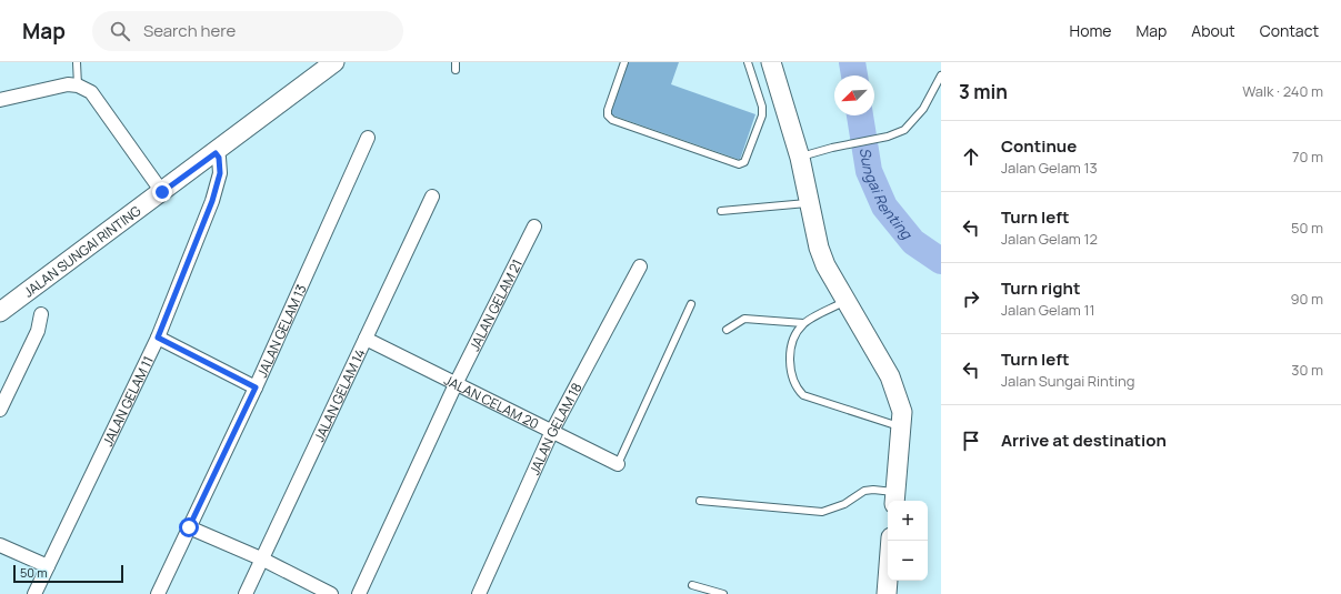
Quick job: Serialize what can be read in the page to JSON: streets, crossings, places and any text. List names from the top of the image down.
{
  "streets": {
    "street": [
      "JALAN SUNGAI RINTING",
      "JALAN GELAM 21",
      "JALAN GELAM 13",
      "JALAN GELAM 14",
      "JALAN GELAM 11",
      "JALAN CELAM 20",
      "JALAN GELAM 18"
    ]
  },
  "crossings": [
    ["JALAN SUNGAI RINTING", "JALAN GELAM 11"],
    ["JALAN GELAM 21", "JALAN CELAM 20"],
    ["JALAN GELAM 14", "JALAN CELAM 20"],
    ["JALAN CELAM 20", "JALAN GELAM 18"]
  ],
  "water": ["Sungai Renting"],
  "scale_bar": "50 m",
  "north": "bottom left",
  "page": {
    "header": "Map",
    "search": "Search here",
    "nav": [
      "Home",
      "Map",
      "About",
      "Contact"
    ],
    "heading": ["3 min", "Walk · 240 m"],
    "list": [
      ["Continue", "Jalan Gelam 13", "70 m"],
      ["Turn left", "Jalan Gelam 12", "50 m"],
      ["Turn right", "Jalan Gelam 11", "90 m"],
      ["Turn left", "Jalan Sungai Rinting", "30 m"],
      "Arrive at destination"
    ],
    "map_buttons": ["+", "−"],
    "scale": "50 m"
  }
}
